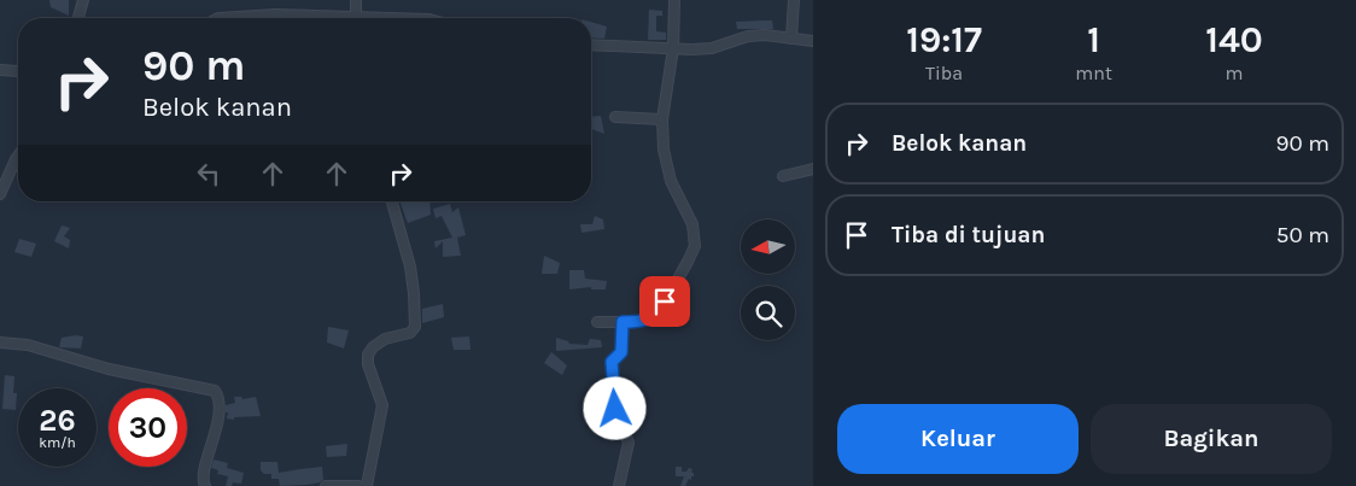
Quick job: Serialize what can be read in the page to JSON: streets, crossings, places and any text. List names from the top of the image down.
{
  "north": "left",
  "page": {
    "eta": [
      "19:17",
      "Tiba",
      "1",
      "mnt",
      "140",
      "m"
    ],
    "turn": ["90 m", "Belok kanan"],
    "list": [
      {
        "name": "Belok kanan",
        "value": "90 m"
      },
      {
        "name": "Tiba di tujuan",
        "value": "50 m"
      }
    ],
    "speed": "26 km/h",
    "limit": "30",
    "buttons": ["Keluar", "Bagikan"]
  }
}
